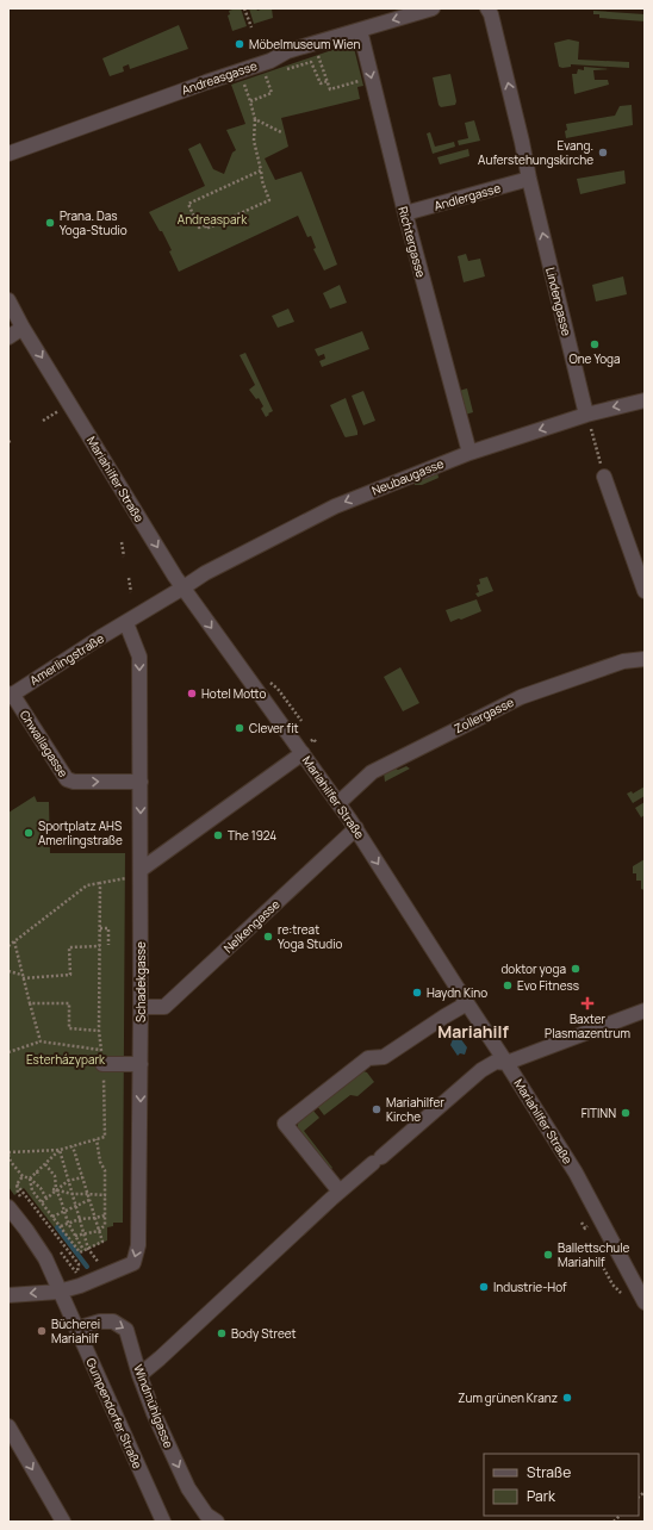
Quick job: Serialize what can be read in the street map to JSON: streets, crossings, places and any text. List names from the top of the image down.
{
  "streets": {
    "street": [
      "Andreasgasse",
      "Andlergasse",
      "Richtergasse",
      "Lindengasse",
      "Neubaugasse",
      "Mariahilfer Straße",
      "Amerlingstraße",
      "Zollergasse",
      "Chwallagasse",
      "Nelkengasse",
      "Schadekgasse",
      "Windmühlgasse",
      "Gumpendorfer Straße"
    ]
  },
  "crossings": [
    ["Andreasgasse", "Richtergasse"],
    ["Andlergasse", "Richtergasse"],
    ["Andlergasse", "Lindengasse"],
    ["Richtergasse", "Neubaugasse"],
    ["Lindengasse", "Neubaugasse"],
    ["Neubaugasse", "Mariahilfer Straße"],
    ["Neubaugasse", "Amerlingstraße"],
    ["Neubaugasse", "Schadekgasse"],
    ["Mariahilfer Straße", "Zollergasse"],
    ["Mariahilfer Straße", "Nelkengasse"],
    ["Amerlingstraße", "Chwallagasse"],
    ["Amerlingstraße", "Schadekgasse"],
    ["Chwallagasse", "Schadekgasse"],
    ["Nelkengasse", "Schadekgasse"],
    ["Schadekgasse", "Gumpendorfer Straße"],
    ["Windmühlgasse", "Gumpendorfer Straße"]
  ],
  "one_way": [
    "Richtergasse",
    "Lindengasse",
    "Neubaugasse",
    "Mariahilfer Straße",
    "Chwallagasse",
    "Schadekgasse",
    "Windmühlgasse"
  ],
  "districts": ["Mariahilf"],
  "parks": ["Andreaspark", "Esterházypark"],
  "places": {
    "other": [
      "Möbelmuseum Wien",
      "Evang. Auferstehungskirche",
      "Prana. Das Yoga-Studio",
      "One Yoga",
      "Hotel Motto",
      "Clever fit",
      "Sportplatz AHS Amerlingstraße",
      "The 1924",
      "re:treat Yoga Studio",
      "doktor yoga",
      "Evo Fitness",
      "Haydn Kino",
      "Mariahilfer Kirche",
      "FITINN",
      "Ballettschule Mariahilf",
      "Industrie-Hof",
      "Bücherei Mariahilf",
      "Body Street",
      "Zum grünen Kranz"
    ],
    "health": ["Baxter Plasmazentrum"]
  },
  "legend": ["Straße", "Park"]
}
